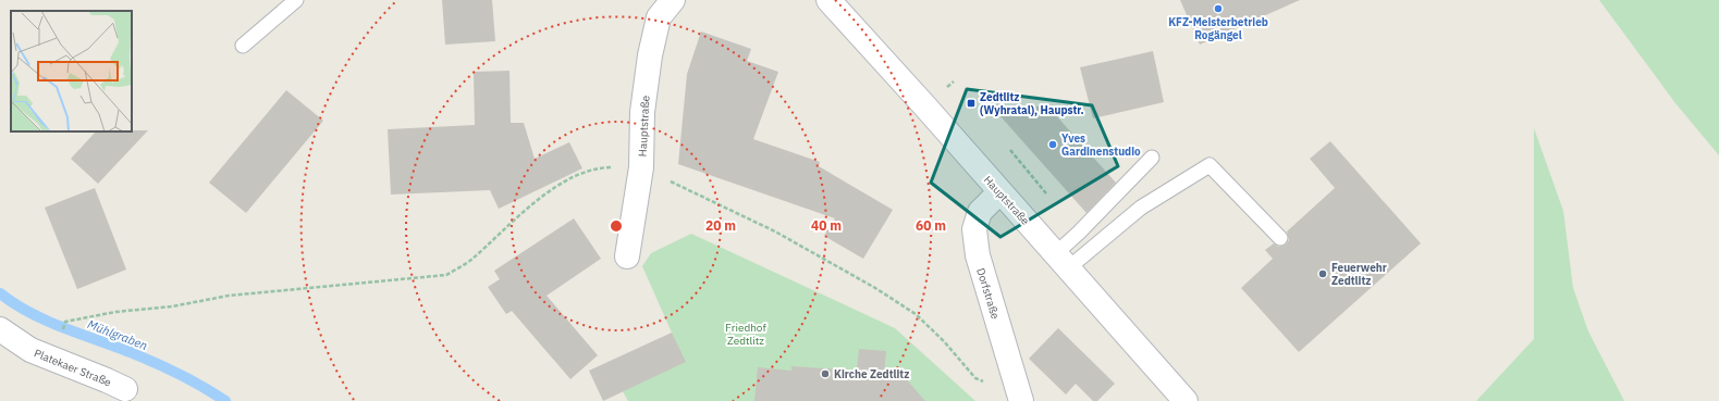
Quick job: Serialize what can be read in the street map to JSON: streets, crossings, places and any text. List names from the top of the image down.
{
  "streets": {
    "street": ["Hauptstraße", "Dorfstraße", "Platekaer Straße"]
  },
  "crossings": [
    ["Hauptstraße", "Dorfstraße"]
  ],
  "water": ["Mühlgraben"],
  "parks": ["Friedhof Zedtlitz"],
  "places": {
    "other": [
      "KFZ-Meisterbetrieb Rogängel",
      "Yves Gardinenstudio",
      "Feuerwehr Zedtlitz",
      "Kirche Zedtlitz"
    ],
    "transit": ["Zedtlitz (Wyhratal), Haupstr."]
  },
  "rings": ["20 m", "40 m", "60 m"]
}
